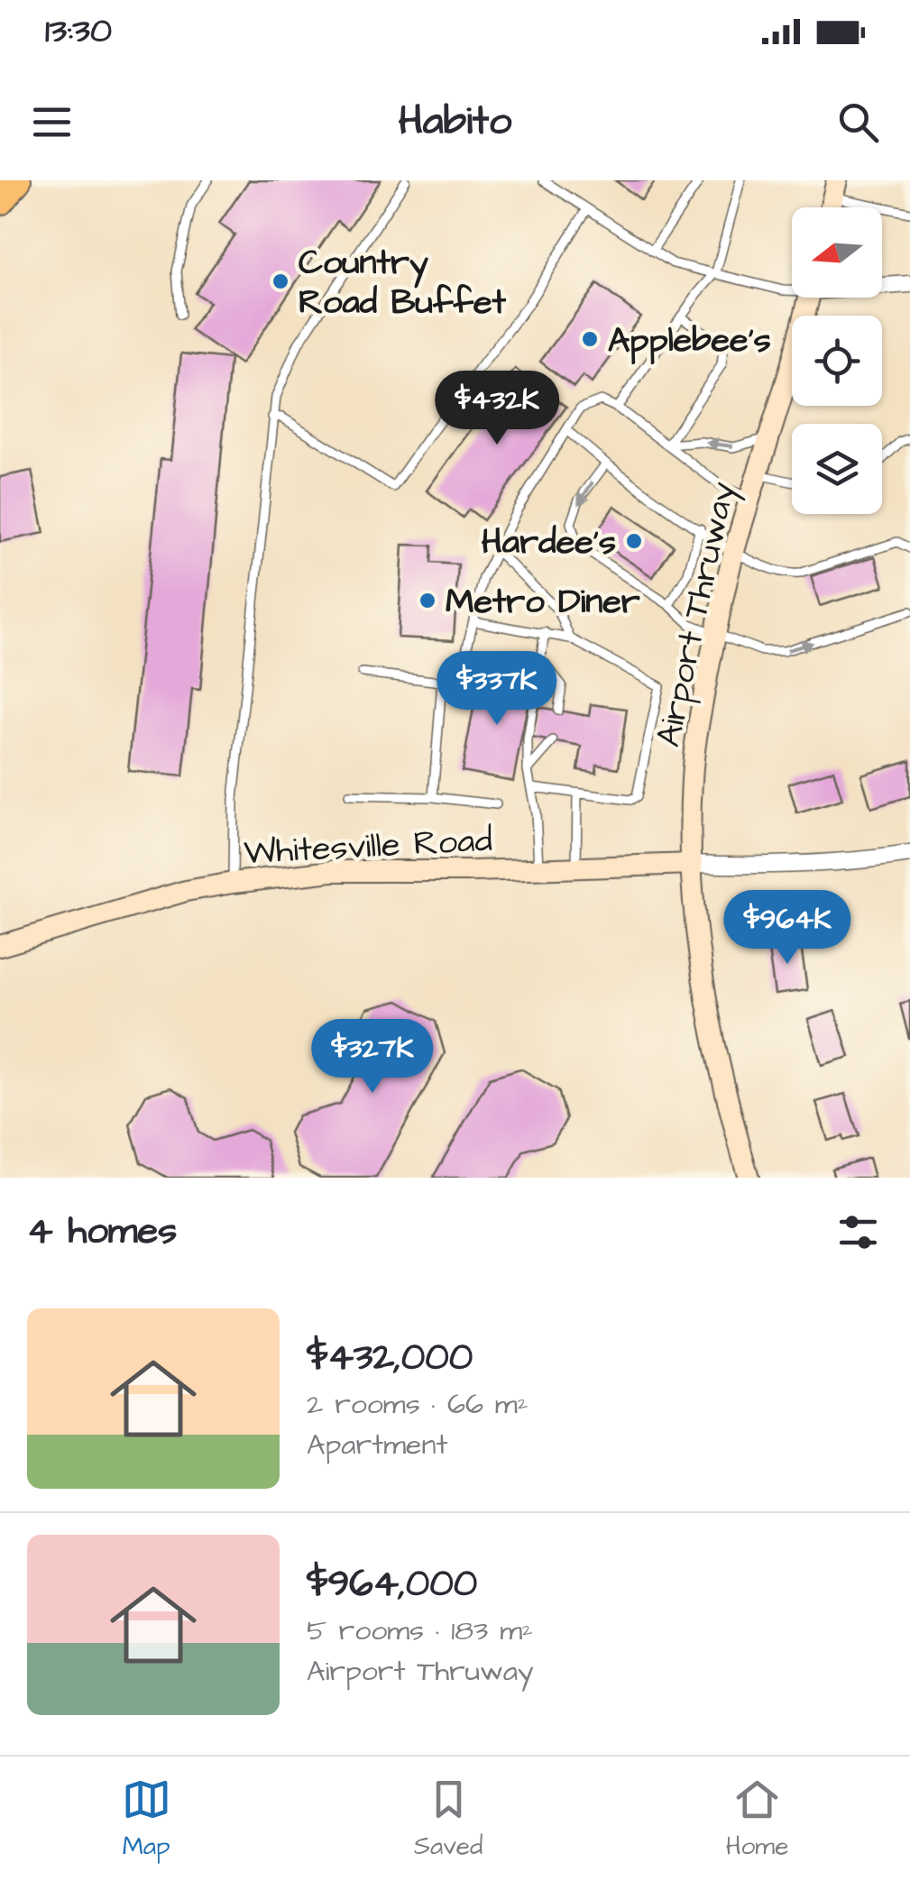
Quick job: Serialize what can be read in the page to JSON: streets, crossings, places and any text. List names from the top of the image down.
{
  "streets": {
    "main road": ["Airport Thruway", "Whitesville Road"]
  },
  "crossings": [
    ["Airport Thruway", "Whitesville Road"]
  ],
  "places": [
    "Country Road Buffet",
    "Applebee's",
    "Hardee's",
    "Metro Diner"
  ],
  "north": "left",
  "page": {
    "status": "13:30",
    "header": "Habito",
    "price": [
      "$432K",
      "$337K",
      "$964K",
      "$327K"
    ],
    "heading": "4 homes",
    "list": [
      {
        "name": "$432,000",
        "note": "2 rooms · 66 m² · Apartment"
      },
      {
        "name": "$964,000",
        "note": "5 rooms · 183 m² · Airport Thruway"
      }
    ],
    "tabs": ["Map", "Saved", "Home"]
  }
}
